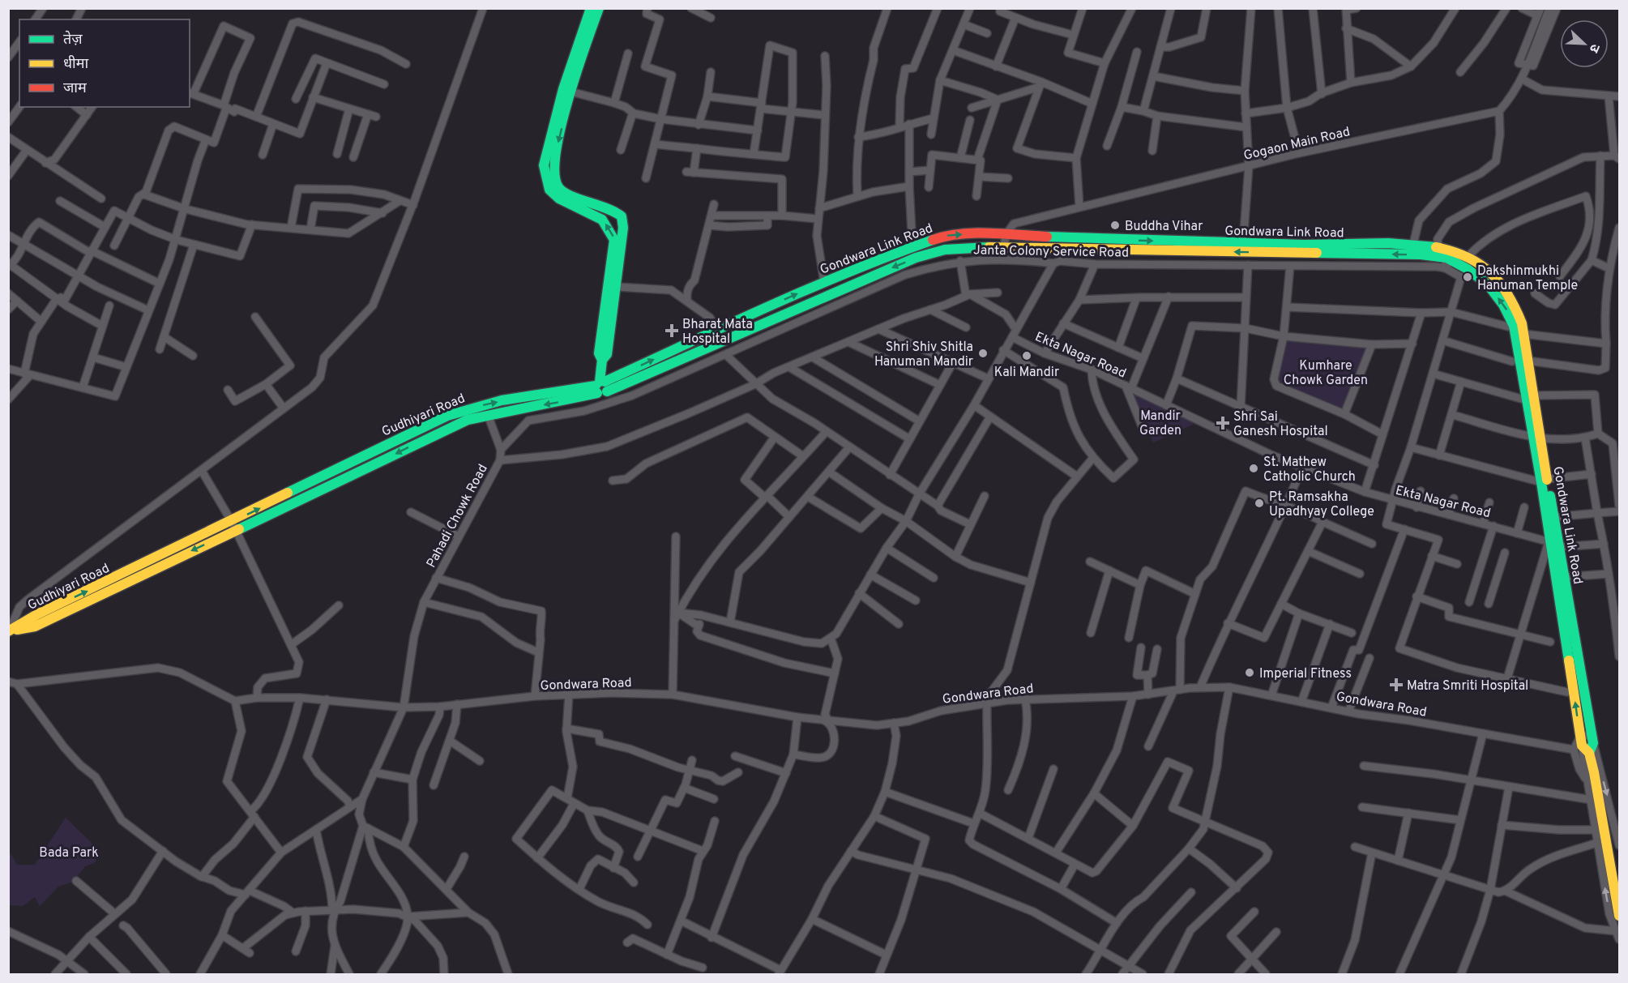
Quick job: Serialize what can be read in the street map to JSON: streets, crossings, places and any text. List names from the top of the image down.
{
  "streets": {
    "street": [
      "Gogaon Main Road",
      "Gondwara Link Road",
      "Janta Colony Service Road",
      "Ekta Nagar Road",
      "Gudhiyari Road",
      "Pahadi Chowk Road",
      "Gondwara Road"
    ]
  },
  "crossings": [
    ["Gogaon Main Road", "Gondwara Link Road"],
    ["Gondwara Link Road", "Janta Colony Service Road"],
    ["Gondwara Link Road", "Gudhiyari Road"],
    ["Gondwara Link Road", "Gondwara Road"],
    ["Janta Colony Service Road", "Gudhiyari Road"],
    ["Pahadi Chowk Road", "Gondwara Road"]
  ],
  "parks": ["Kumhare Chowk Garden", "Mandir Garden", "Bada Park"],
  "places": {
    "other": [
      "Buddha Vihar",
      "Dakshinmukhi Hanuman Temple",
      "Shri Shiv Shitla Hanuman Mandir",
      "Kali Mandir",
      "St. Mathew Catholic Church",
      "Pt. Ramsakha Upadhyay College",
      "Imperial Fitness"
    ],
    "health": ["Bharat Mata Hospital", "Shri Sai Ganesh Hospital", "Matra Smriti Hospital"]
  },
  "legend": ["तेज़", "धीमा", "जाम"],
  "north": "bottom right"
}
